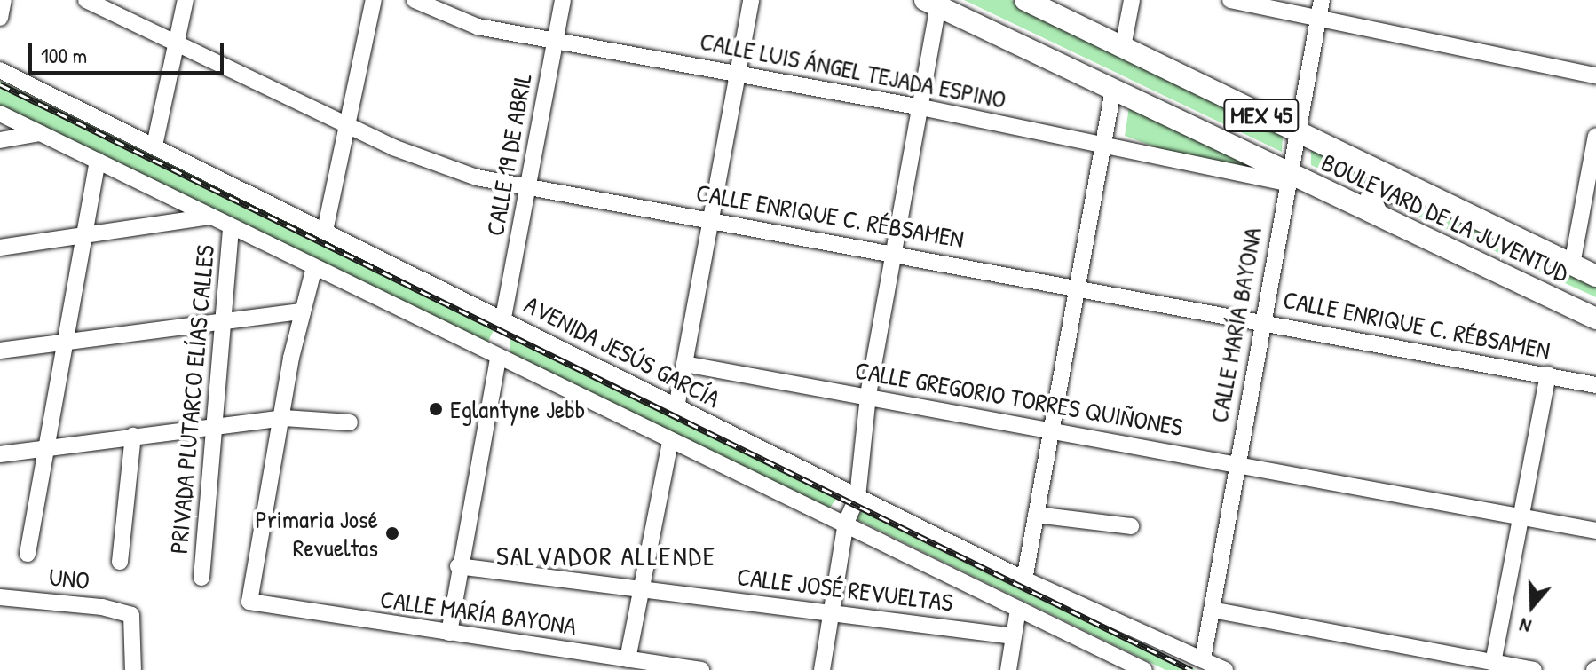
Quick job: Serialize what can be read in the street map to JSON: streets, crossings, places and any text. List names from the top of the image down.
{
  "streets": {
    "main road": ["MEX 45", "BOULEVARD DE LA JUVENTUD"],
    "street": [
      "CALLE LUIS ÁNGEL TEJADA ESPINO",
      "CALLE 19 DE ABRIL",
      "CALLE ENRIQUE C. RÉBSAMEN",
      "CALLE MARÍA BAYONA",
      "AVENIDA JESÚS GARCÍA",
      "CALLE GREGORIO TORRES QUIÑONES",
      "PRIVADA PLUTARCO ELÍAS CALLES",
      "UNO",
      "CALLE JOSÉ REVUELTAS"
    ]
  },
  "crossings": [
    ["CALLE LUIS ÁNGEL TEJADA ESPINO", "CALLE 19 DE ABRIL"],
    ["CALLE LUIS ÁNGEL TEJADA ESPINO", "BOULEVARD DE LA JUVENTUD"],
    ["CALLE LUIS ÁNGEL TEJADA ESPINO", "CALLE MARÍA BAYONA"],
    ["CALLE 19 DE ABRIL", "CALLE ENRIQUE C. RÉBSAMEN"],
    ["CALLE 19 DE ABRIL", "AVENIDA JESÚS GARCÍA"],
    ["CALLE ENRIQUE C. RÉBSAMEN", "CALLE MARÍA BAYONA"],
    ["BOULEVARD DE LA JUVENTUD", "CALLE MARÍA BAYONA"],
    ["CALLE MARÍA BAYONA", "AVENIDA JESÚS GARCÍA"],
    ["CALLE MARÍA BAYONA", "CALLE GREGORIO TORRES QUIÑONES"]
  ],
  "districts": ["SALVADOR ALLENDE"],
  "places": ["Eglantyne Jebb", "Primaria José Revueltas"],
  "scale_bar": "100 m",
  "north": "bottom"
}
